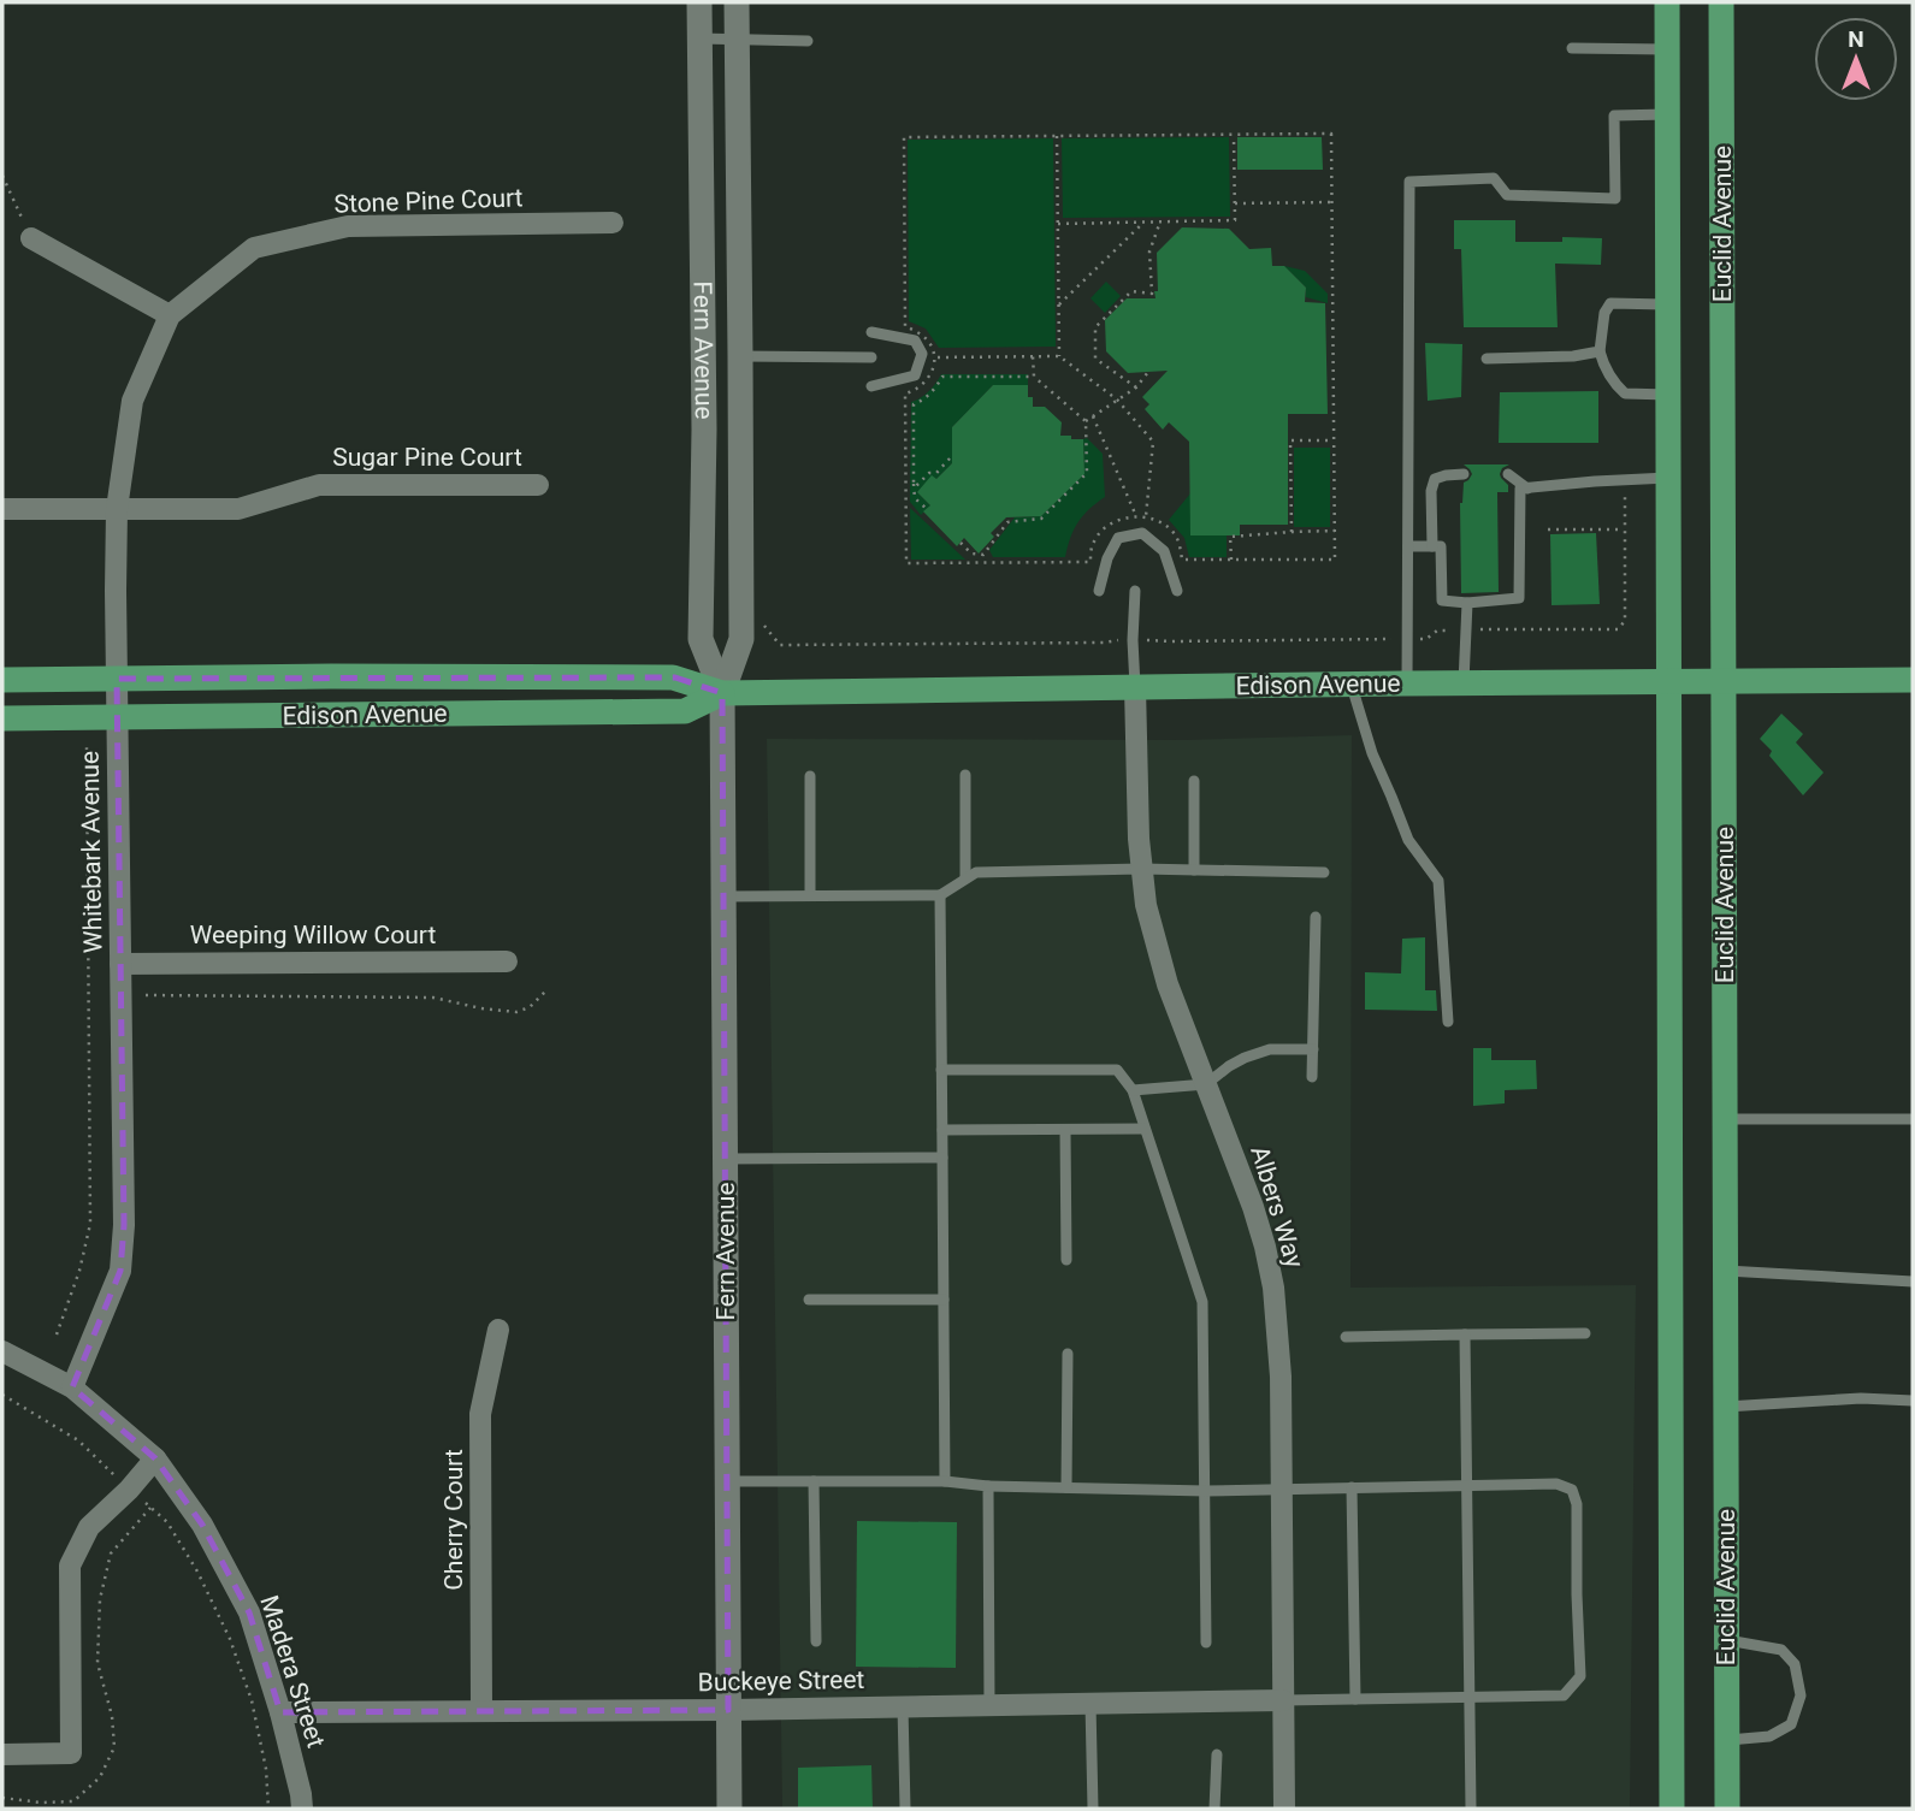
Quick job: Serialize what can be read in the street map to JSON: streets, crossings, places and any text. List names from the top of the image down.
{
  "streets": {
    "main road": ["Euclid Avenue", "Edison Avenue"],
    "street": [
      "Stone Pine Court",
      "Fern Avenue",
      "Sugar Pine Court",
      "Whitebark Avenue",
      "Weeping Willow Court",
      "Albers Way",
      "Cherry Court",
      "Madera Street",
      "Buckeye Street"
    ]
  },
  "crossings": [
    ["Stone Pine Court", "Whitebark Avenue"],
    ["Euclid Avenue", "Edison Avenue"],
    ["Fern Avenue", "Edison Avenue"],
    ["Fern Avenue", "Buckeye Street"],
    ["Sugar Pine Court", "Whitebark Avenue"],
    ["Edison Avenue", "Whitebark Avenue"],
    ["Edison Avenue", "Albers Way"],
    ["Whitebark Avenue", "Weeping Willow Court"],
    ["Whitebark Avenue", "Madera Street"],
    ["Albers Way", "Buckeye Street"],
    ["Cherry Court", "Buckeye Street"],
    ["Madera Street", "Buckeye Street"]
  ],
  "north": "top"
}
